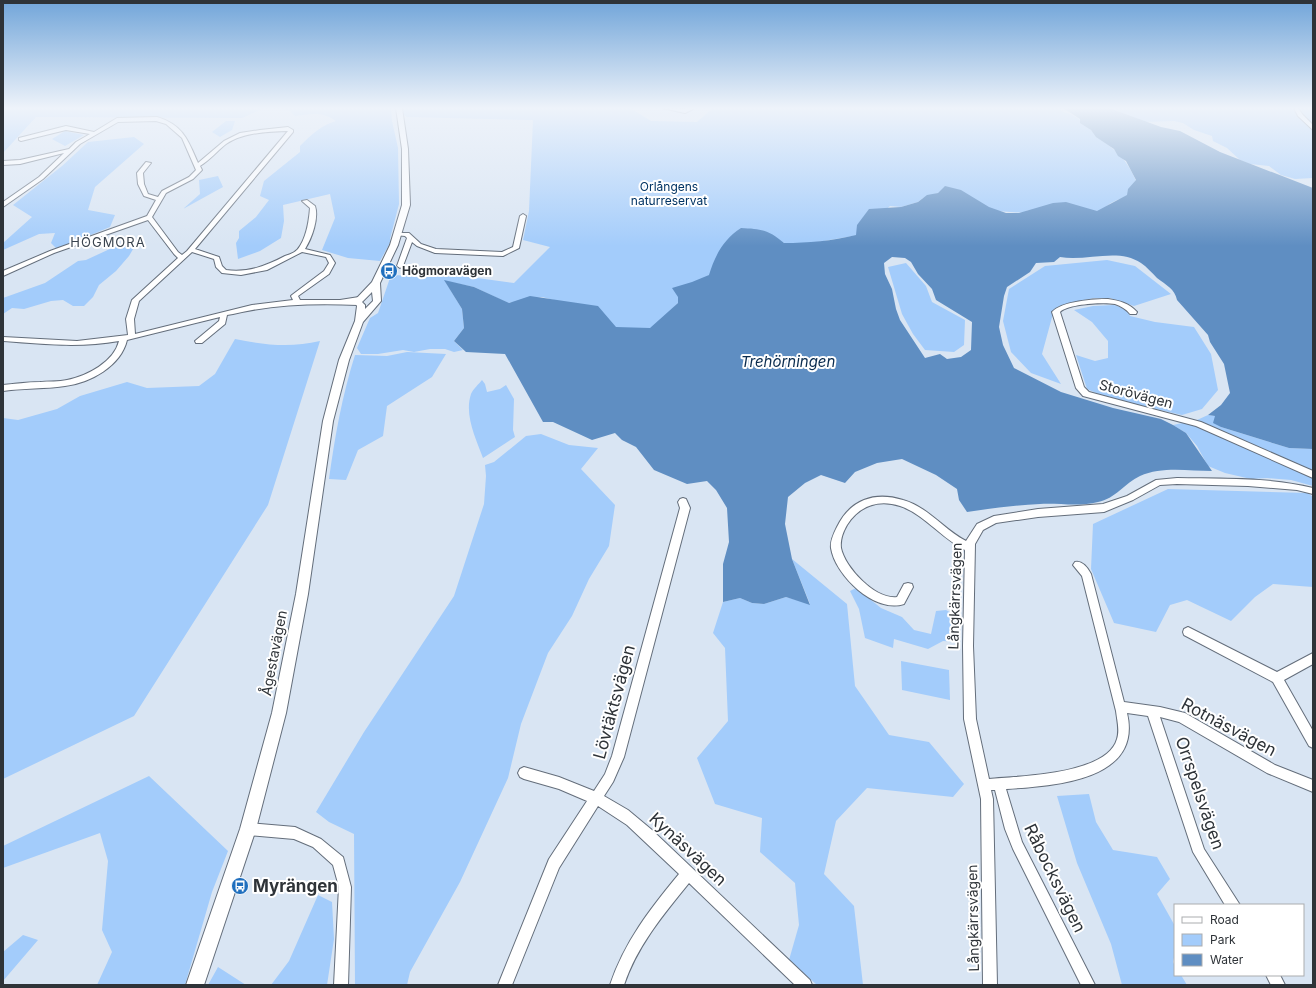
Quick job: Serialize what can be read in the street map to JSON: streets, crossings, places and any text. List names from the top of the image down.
{
  "streets": {
    "main road": ["Ågestavägen"],
    "street": [
      "Storövägen",
      "Långkärrsvägen",
      "Lövtäktsvägen",
      "Rotnäsvägen",
      "Orrspelsvägen",
      "Kynäsvägen",
      "Råbocksvägen"
    ]
  },
  "crossings": [
    ["Lövtäktsvägen", "Kynäsvägen"],
    ["Rotnäsvägen", "Orrspelsvägen"]
  ],
  "districts": ["HÖGMORA"],
  "water": ["Trehörningen"],
  "parks": ["Orlångens naturreservat"],
  "places": {
    "bus stop": ["Högmoravägen", "Myrängen"]
  },
  "legend": ["Road", "Park", "Water"]
}
